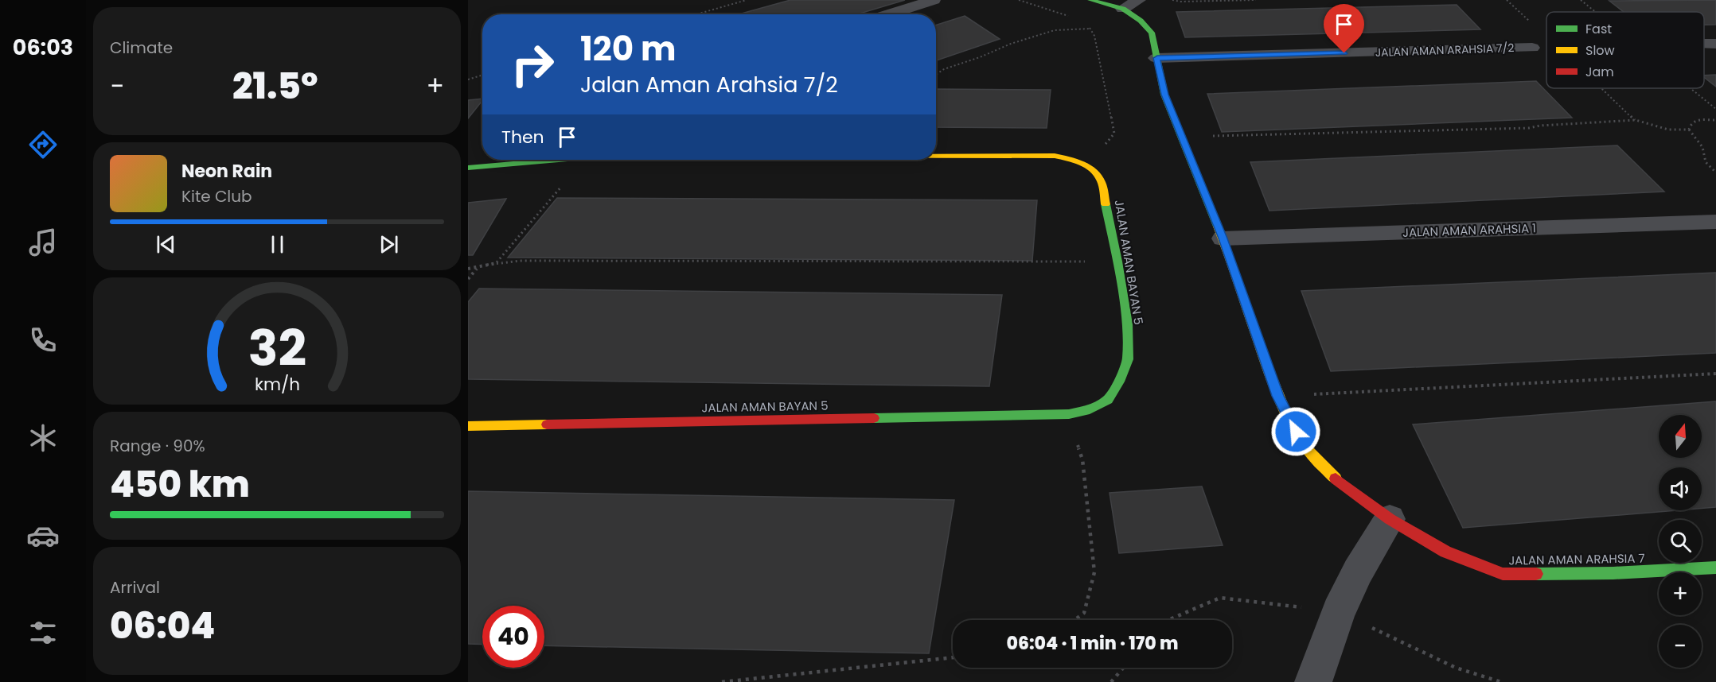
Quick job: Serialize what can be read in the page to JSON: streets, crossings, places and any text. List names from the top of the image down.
{
  "streets": {
    "street": [
      "JALAN AMAN ARAHSIA 7/2",
      "JALAN AMAN ARAHSIA 1",
      "JALAN AMAN BAYAN 5",
      "JALAN AMAN ARAHSIA 7"
    ]
  },
  "crossings": [
    ["JALAN AMAN ARAHSIA 7/2", "JALAN AMAN ARAHSIA 7"],
    ["JALAN AMAN ARAHSIA 1", "JALAN AMAN ARAHSIA 7"]
  ],
  "legend": ["Fast", "Slow", "Jam"],
  "north": "top",
  "page": {
    "tabs": "06:03",
    "tile": [
      "Climate",
      ["Range · 90%", "450 km"],
      ["Arrival", "06:04"]
    ],
    "turn": ["120 m", "Jalan Aman Arahsia 7/2"],
    "heat": ["−", "21.5°", "+"],
    "then": "Then",
    "song": ["Neon Rain", "Kite Club"],
    "map_buttons": ["+", "−"],
    "limit": "40",
    "trip": "06:04 · 1 min · 170 m",
    "gauge": ["32", "km/h"]
  }
}
